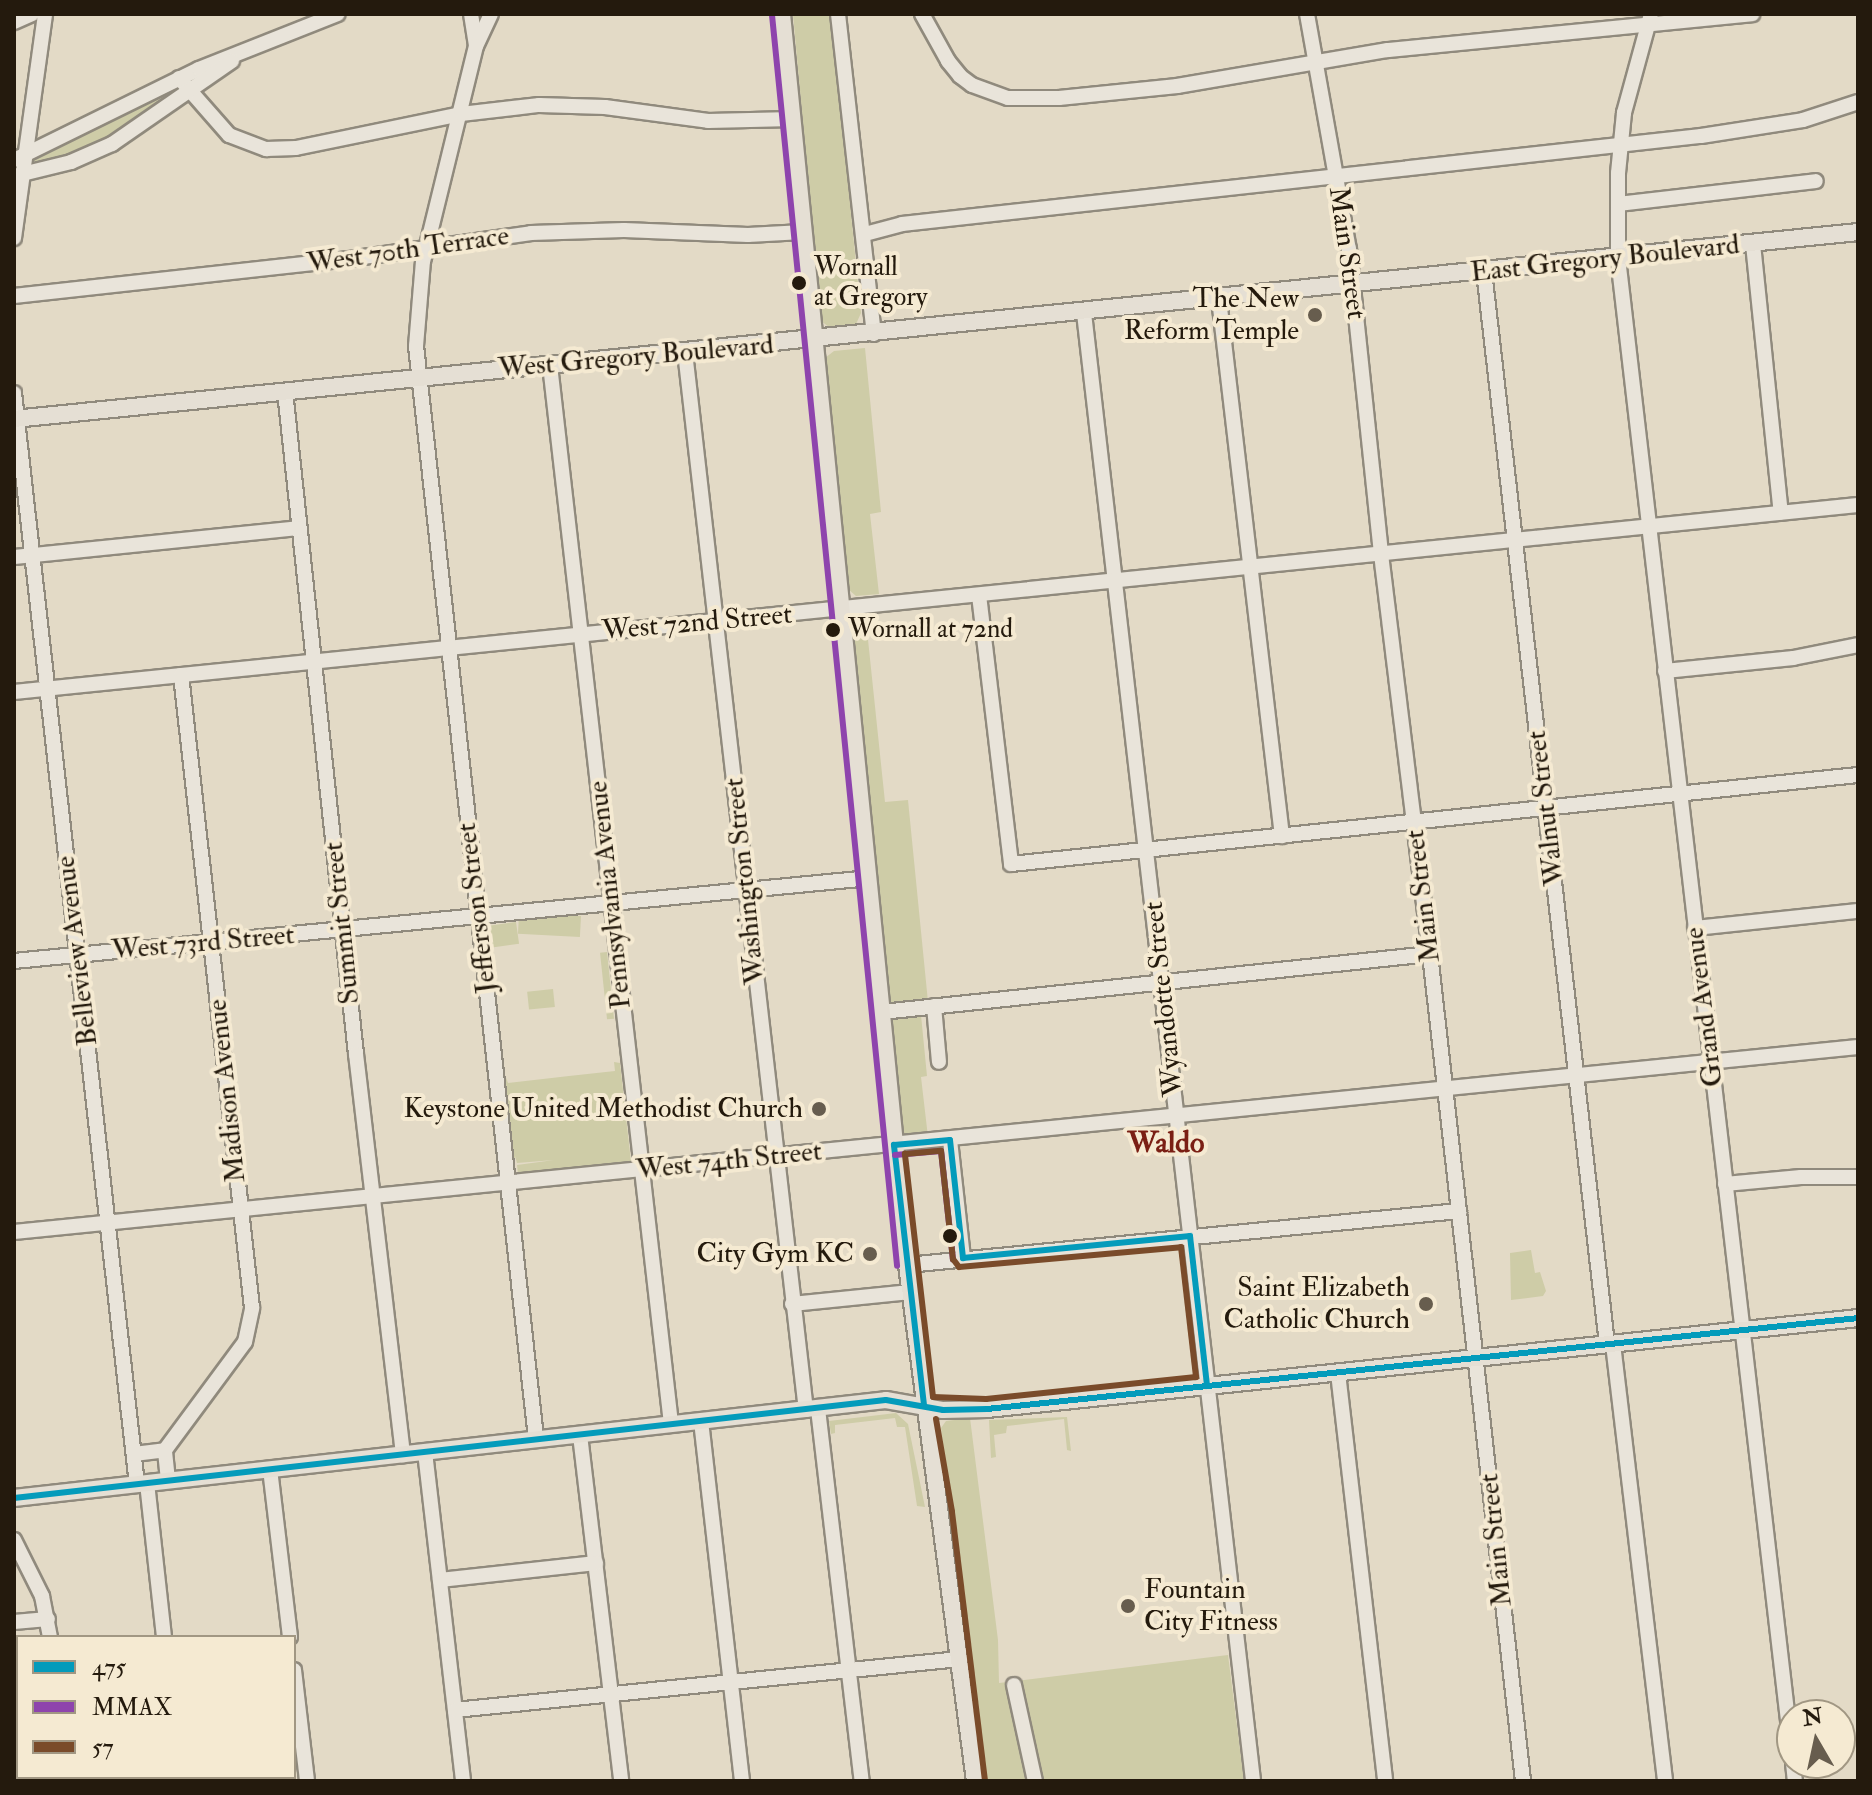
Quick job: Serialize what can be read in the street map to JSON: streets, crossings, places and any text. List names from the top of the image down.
{
  "streets": {
    "main road": ["East Gregory Boulevard", "West Gregory Boulevard"],
    "street": [
      "West 70th Terrace",
      "Main Street",
      "West 72nd Street",
      "Walnut Street",
      "Washington Street",
      "Pennsylvania Avenue",
      "Jefferson Street",
      "Summit Street",
      "West 73rd Street",
      "Belleview Avenue",
      "Wyandotte Street",
      "Grand Avenue",
      "Madison Avenue",
      "West 74th Street"
    ]
  },
  "crossings": [
    ["West 70th Terrace", "Jefferson Street"],
    ["Main Street", "East Gregory Boulevard"],
    ["Main Street", "West Gregory Boulevard"],
    ["Main Street", "West 72nd Street"],
    ["Main Street", "West 74th Street"],
    ["East Gregory Boulevard", "West Gregory Boulevard"],
    ["East Gregory Boulevard", "Walnut Street"],
    ["East Gregory Boulevard", "Grand Avenue"],
    ["West Gregory Boulevard", "Washington Street"],
    ["West Gregory Boulevard", "Pennsylvania Avenue"],
    ["West Gregory Boulevard", "Jefferson Street"],
    ["West Gregory Boulevard", "Summit Street"],
    ["West Gregory Boulevard", "Belleview Avenue"],
    ["West Gregory Boulevard", "Wyandotte Street"],
    ["West 72nd Street", "Walnut Street"],
    ["West 72nd Street", "Washington Street"],
    ["West 72nd Street", "Pennsylvania Avenue"],
    ["West 72nd Street", "Jefferson Street"],
    ["West 72nd Street", "Summit Street"],
    ["West 72nd Street", "Belleview Avenue"],
    ["West 72nd Street", "Wyandotte Street"],
    ["West 72nd Street", "Grand Avenue"],
    ["West 72nd Street", "Madison Avenue"],
    ["Walnut Street", "West 74th Street"],
    ["Washington Street", "West 73rd Street"],
    ["Washington Street", "West 74th Street"],
    ["Pennsylvania Avenue", "West 73rd Street"],
    ["Pennsylvania Avenue", "West 74th Street"],
    ["Jefferson Street", "West 73rd Street"],
    ["Jefferson Street", "West 74th Street"],
    ["Summit Street", "West 73rd Street"],
    ["Summit Street", "West 74th Street"],
    ["West 73rd Street", "Belleview Avenue"],
    ["West 73rd Street", "Madison Avenue"],
    ["Belleview Avenue", "West 74th Street"],
    ["Wyandotte Street", "West 74th Street"],
    ["Grand Avenue", "West 74th Street"],
    ["Madison Avenue", "West 74th Street"]
  ],
  "districts": ["Waldo"],
  "places": [
    "Wornall at Gregory",
    "The New Reform Temple",
    "Wornall at 72nd",
    "Keystone United Methodist Church",
    "City Gym KC",
    "Saint Elizabeth Catholic Church",
    "Fountain City Fitness"
  ],
  "lines": ["transit line MMAX", "transit line 475", "transit line 57"],
  "legend": ["475", "MMAX", "57"],
  "north": "top"
}
